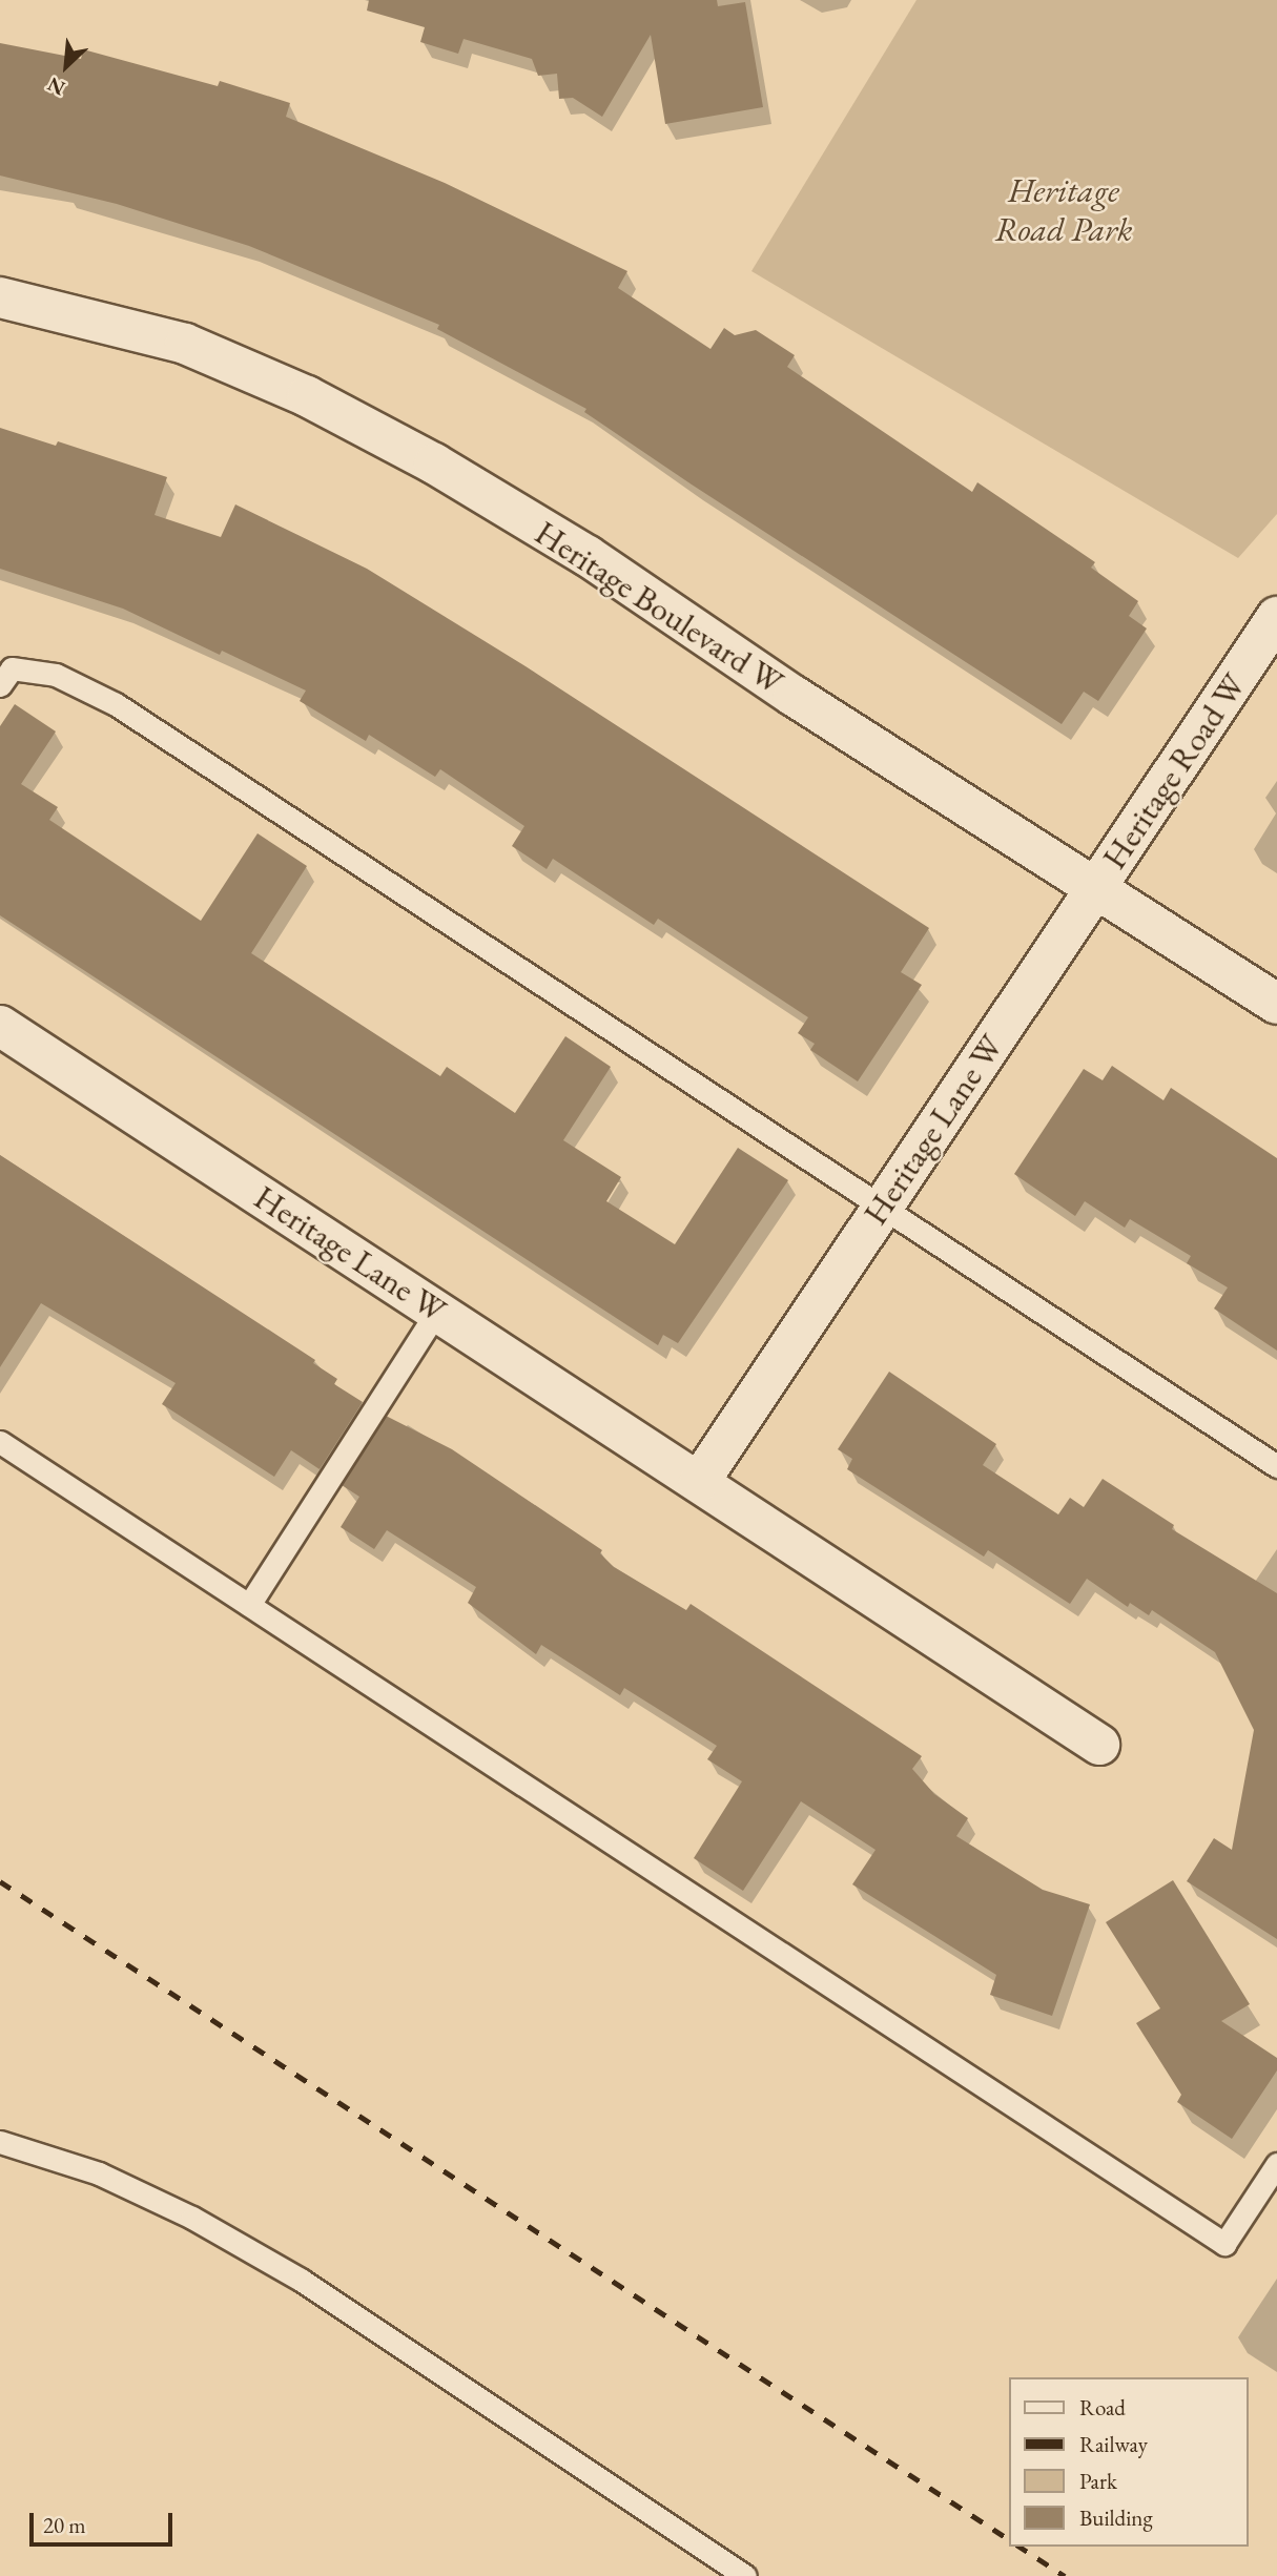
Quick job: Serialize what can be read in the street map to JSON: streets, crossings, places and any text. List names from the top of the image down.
{
  "streets": {
    "street": ["Heritage Boulevard W", "Heritage Road W", "Heritage Lane W"]
  },
  "crossings": [
    ["Heritage Boulevard W", "Heritage Road W"],
    ["Heritage Boulevard W", "Heritage Lane W"],
    ["Heritage Road W", "Heritage Lane W"]
  ],
  "parks": ["Heritage Road Park"],
  "legend": [
    "Road",
    "Railway",
    "Park",
    "Building"
  ],
  "scale_bar": "20 m",
  "north": "bottom left"
}
